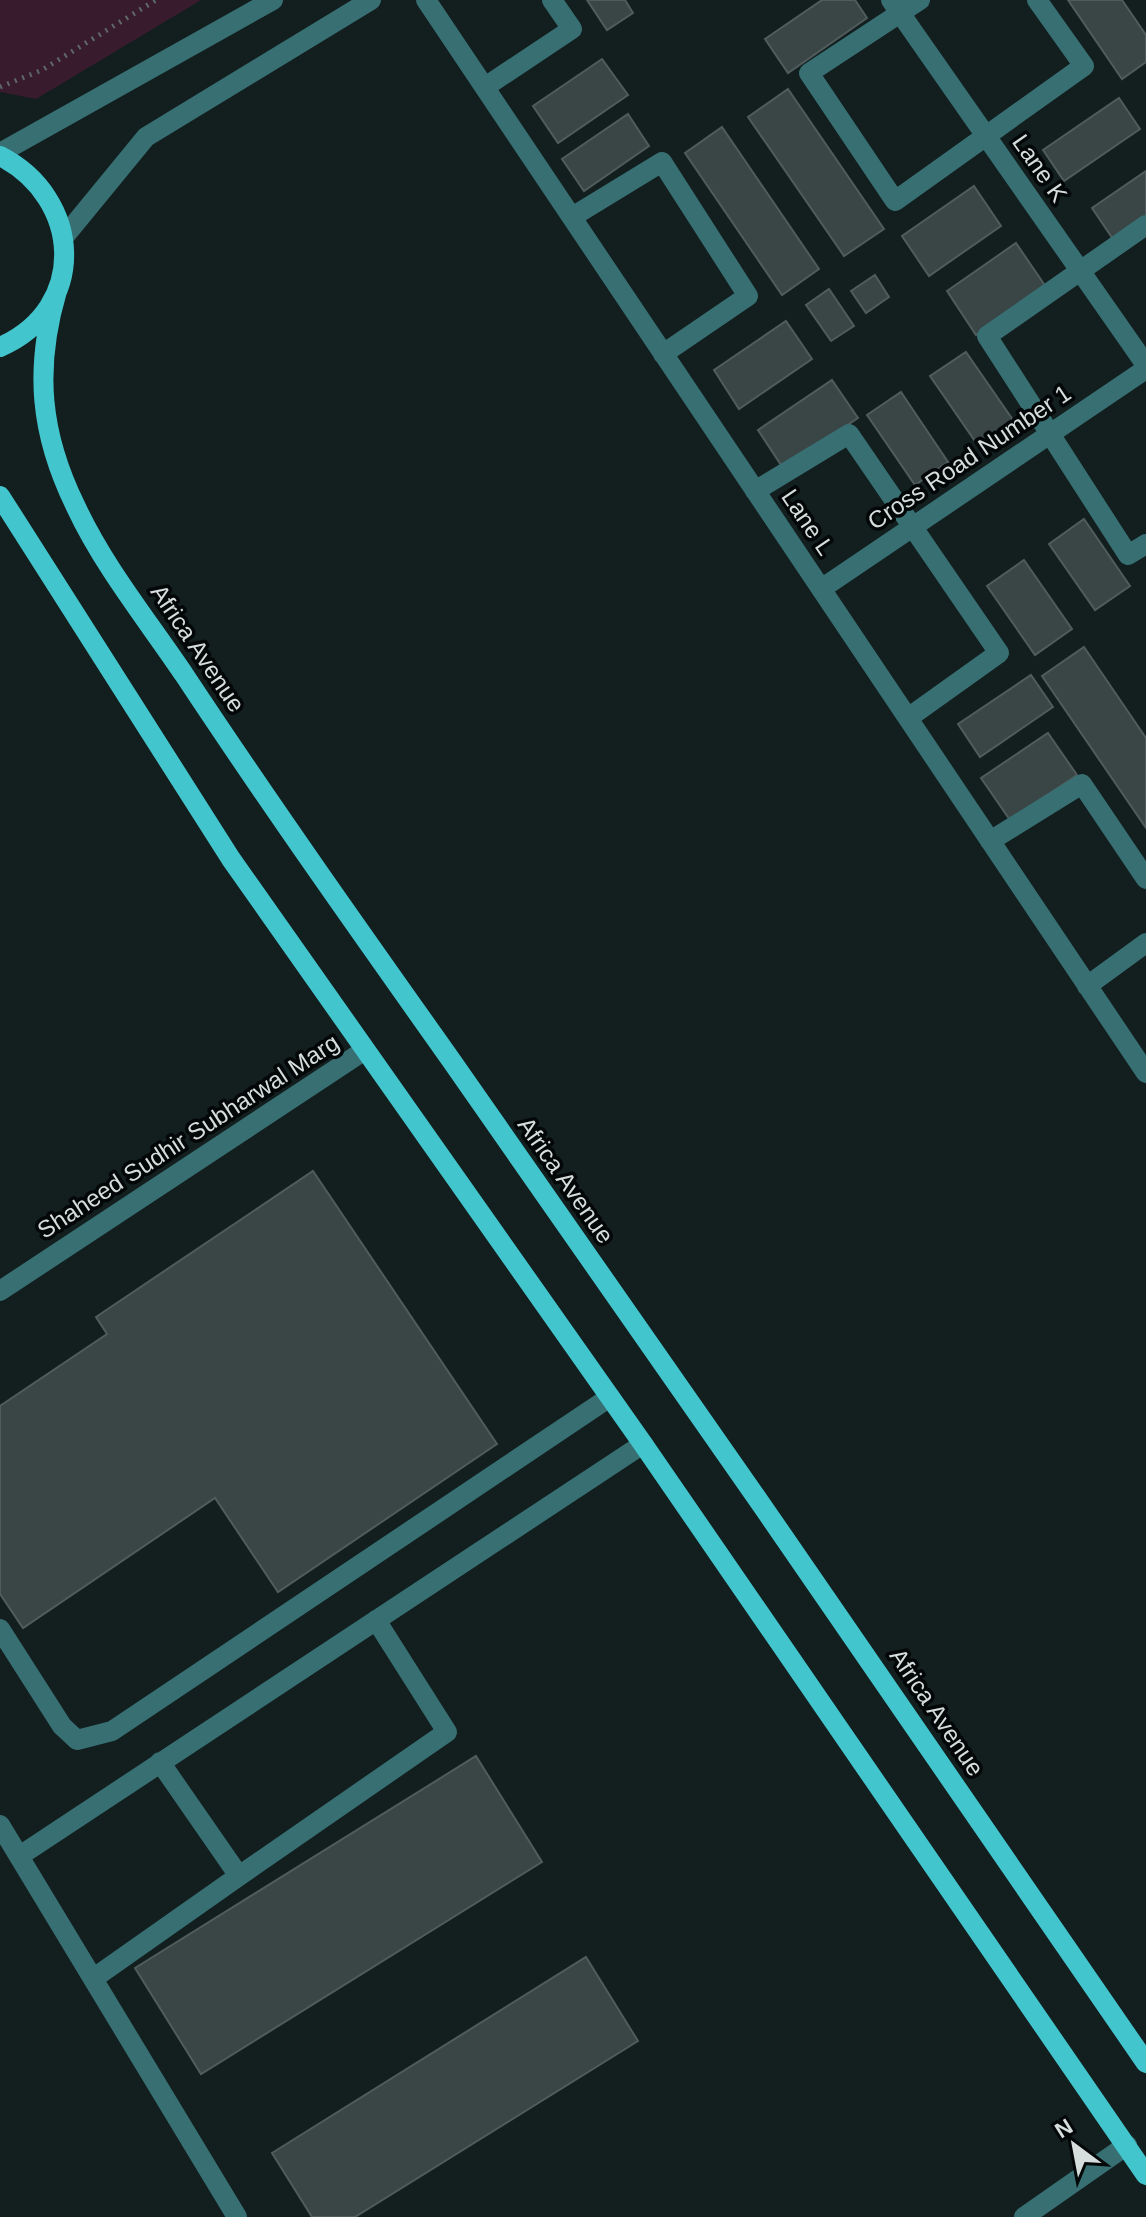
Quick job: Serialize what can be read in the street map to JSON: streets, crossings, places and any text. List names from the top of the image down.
{
  "streets": {
    "main road": ["Africa Avenue"],
    "street": [
      "Lane K",
      "Cross Road Number 1",
      "Lane L",
      "Shaheed Sudhir Subharwal Marg"
    ]
  },
  "crossings": [
    ["Lane K", "Cross Road Number 1"],
    ["Cross Road Number 1", "Lane L"]
  ],
  "north": "top left"
}
